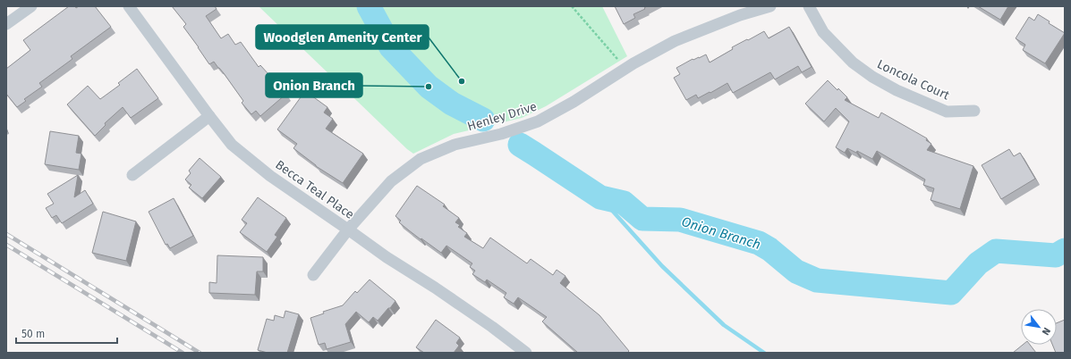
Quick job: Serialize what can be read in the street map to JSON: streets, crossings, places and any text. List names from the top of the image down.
{
  "streets": {
    "street": ["Loncola Court", "Henley Drive", "Becca Teal Place"]
  },
  "crossings": [
    ["Henley Drive", "Becca Teal Place"]
  ],
  "water": ["Onion Branch"],
  "places": ["Woodglen Amenity Center", "Onion Branch"],
  "scale_bar": "50 m",
  "north": "bottom right"
}
